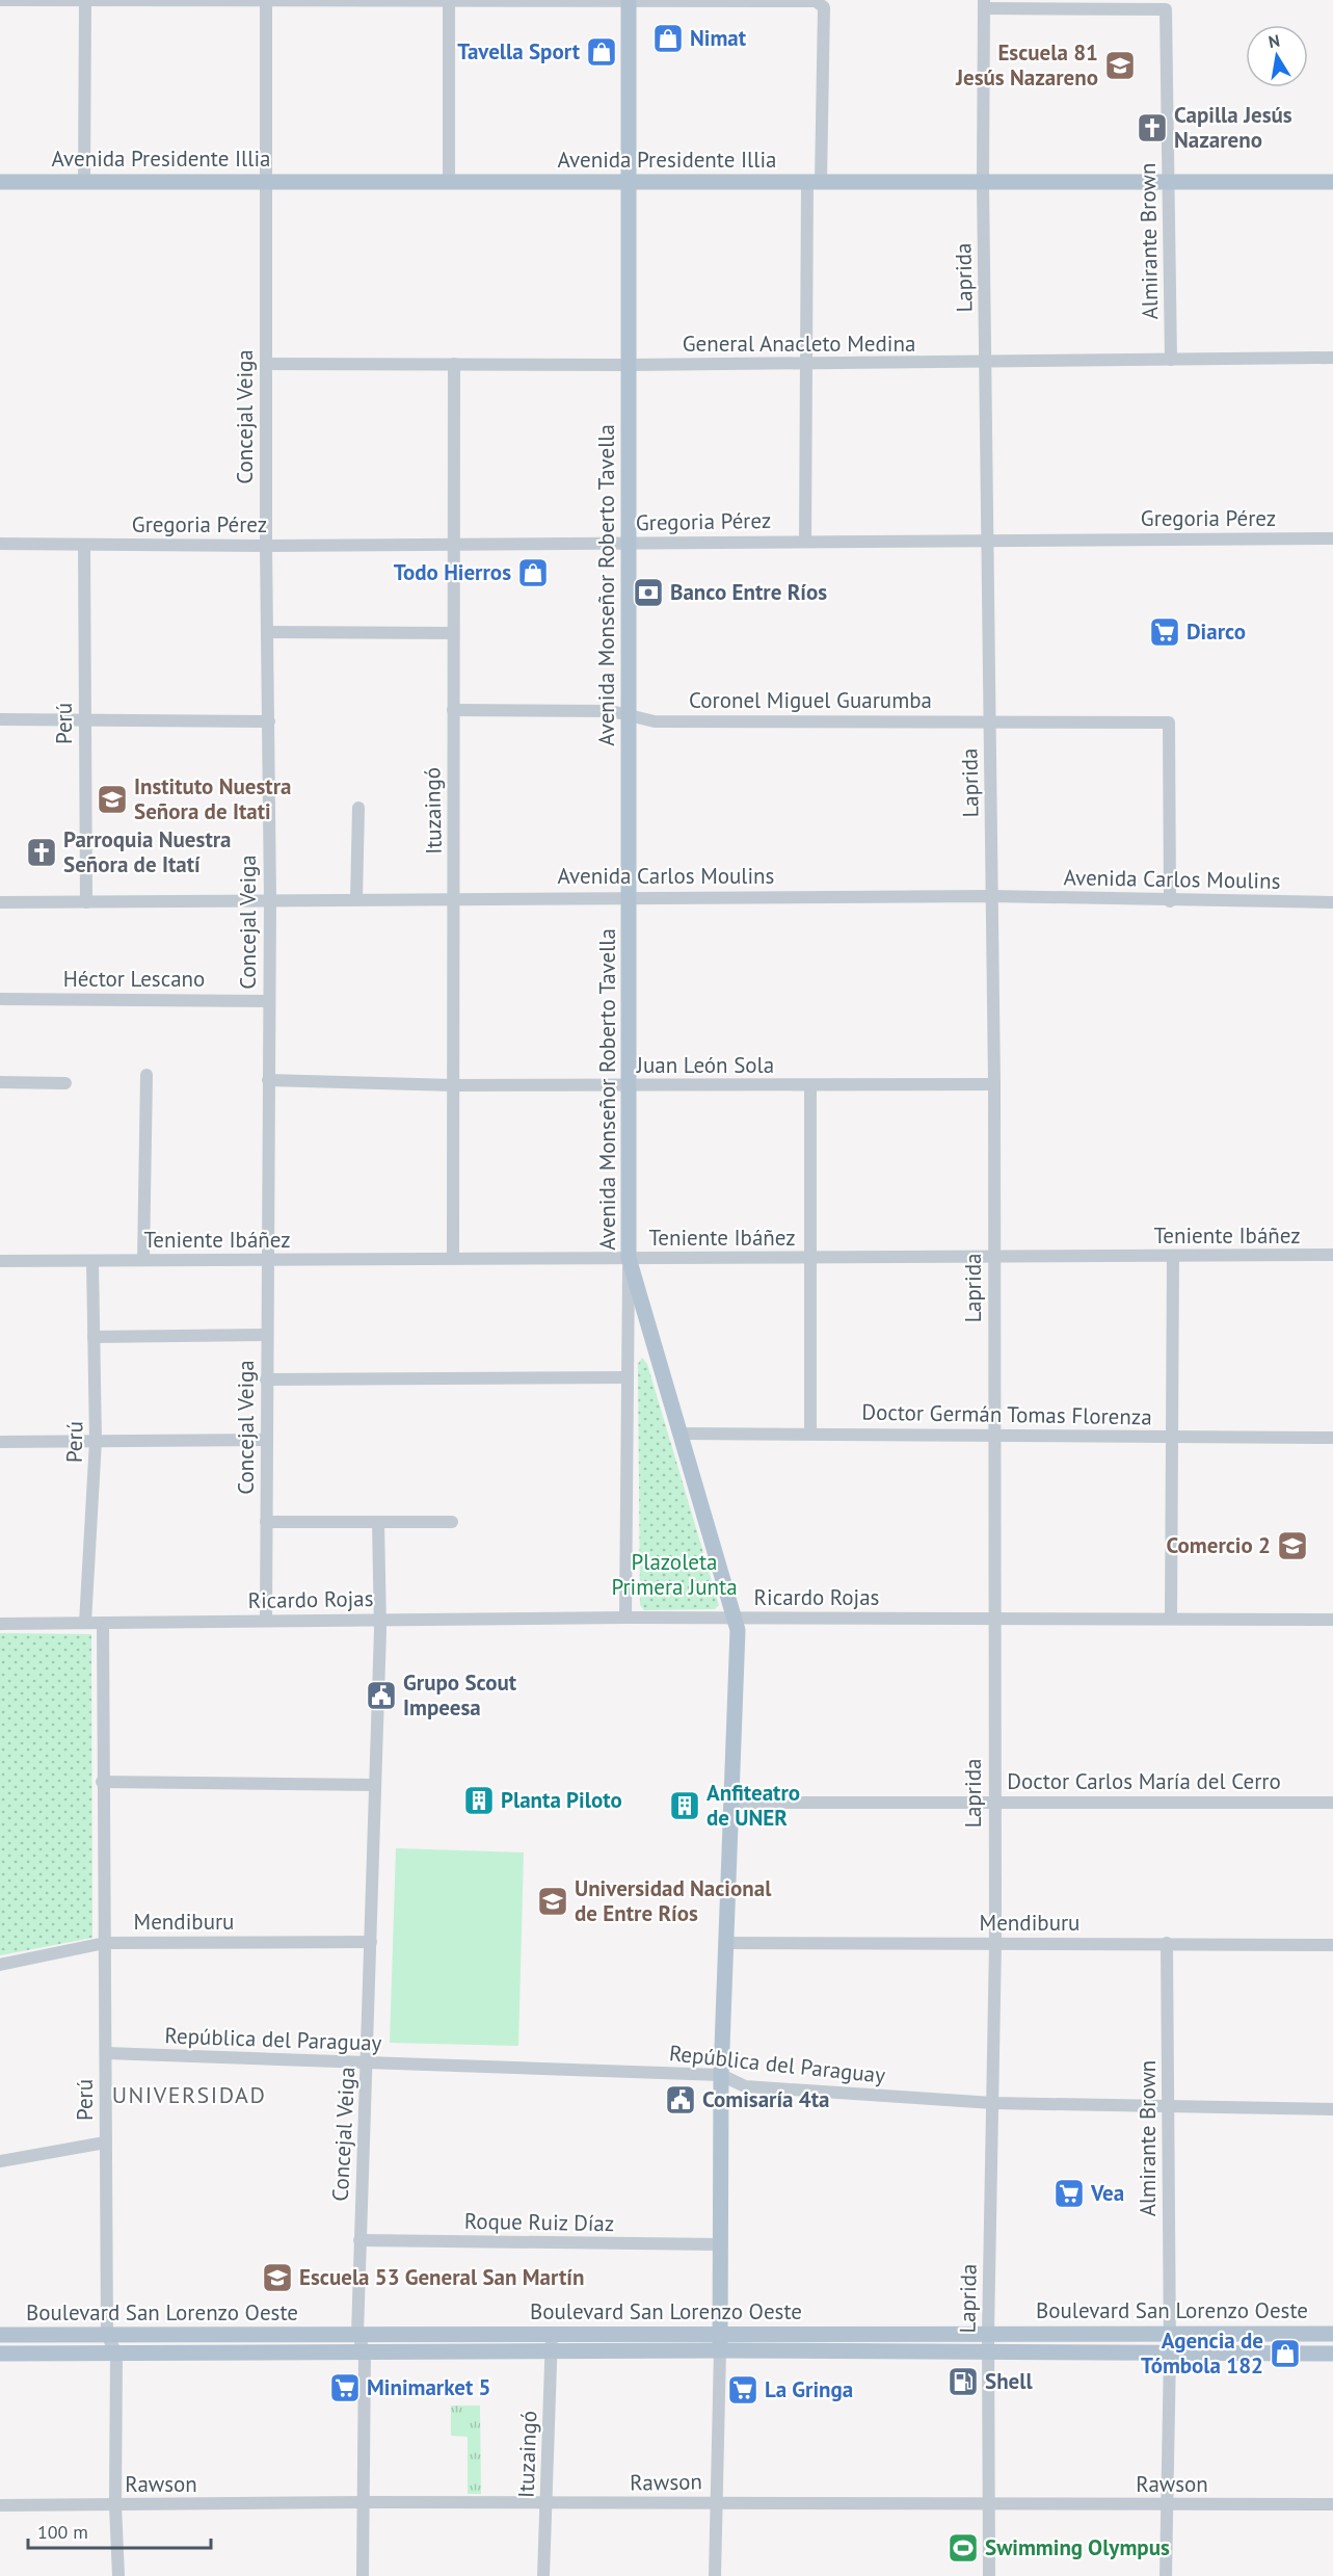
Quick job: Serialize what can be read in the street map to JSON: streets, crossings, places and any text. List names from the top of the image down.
{
  "streets": {
    "main road": ["Avenida Presidente Illia", "Avenida Monseñor Roberto Tavella", "Boulevard San Lorenzo Oeste"],
    "street": [
      "Almirante Brown",
      "Laprida",
      "General Anacleto Medina",
      "Concejal Veiga",
      "Gregoria Pérez",
      "Coronel Miguel Guarumba",
      "Perú",
      "Ituzaingó",
      "Avenida Carlos Moulins",
      "Héctor Lescano",
      "Juan León Sola",
      "Teniente Ibáñez",
      "Doctor Germán Tomas Florenza",
      "Ricardo Rojas",
      "Doctor Carlos María del Cerro",
      "Mendiburu",
      "República del Paraguay",
      "Roque Ruiz Díaz",
      "Rawson"
    ]
  },
  "crossings": [
    ["Avenida Presidente Illia", "Almirante Brown"],
    ["Avenida Presidente Illia", "Laprida"],
    ["Avenida Presidente Illia", "Concejal Veiga"],
    ["Avenida Presidente Illia", "Avenida Monseñor Roberto Tavella"],
    ["Almirante Brown", "Laprida"],
    ["Almirante Brown", "General Anacleto Medina"],
    ["Almirante Brown", "Mendiburu"],
    ["Almirante Brown", "República del Paraguay"],
    ["Almirante Brown", "Boulevard San Lorenzo Oeste"],
    ["Laprida", "General Anacleto Medina"],
    ["Laprida", "Gregoria Pérez"],
    ["Laprida", "Coronel Miguel Guarumba"],
    ["Laprida", "Avenida Carlos Moulins"],
    ["Laprida", "Juan León Sola"],
    ["Laprida", "Teniente Ibáñez"],
    ["Laprida", "Doctor Germán Tomas Florenza"],
    ["Laprida", "Ricardo Rojas"],
    ["Laprida", "Doctor Carlos María del Cerro"],
    ["Laprida", "Mendiburu"],
    ["Laprida", "República del Paraguay"],
    ["Laprida", "Boulevard San Lorenzo Oeste"],
    ["Laprida", "Rawson"],
    ["General Anacleto Medina", "Concejal Veiga"],
    ["General Anacleto Medina", "Avenida Monseñor Roberto Tavella"],
    ["General Anacleto Medina", "Ituzaingó"],
    ["Concejal Veiga", "Gregoria Pérez"],
    ["Concejal Veiga", "Avenida Carlos Moulins"],
    ["Concejal Veiga", "Héctor Lescano"],
    ["Concejal Veiga", "Juan León Sola"],
    ["Concejal Veiga", "Teniente Ibáñez"],
    ["Concejal Veiga", "Ricardo Rojas"],
    ["Concejal Veiga", "Mendiburu"],
    ["Concejal Veiga", "República del Paraguay"],
    ["Concejal Veiga", "Roque Ruiz Díaz"],
    ["Concejal Veiga", "Boulevard San Lorenzo Oeste"],
    ["Concejal Veiga", "Rawson"],
    ["Gregoria Pérez", "Avenida Monseñor Roberto Tavella"],
    ["Gregoria Pérez", "Perú"],
    ["Gregoria Pérez", "Ituzaingó"],
    ["Avenida Monseñor Roberto Tavella", "Coronel Miguel Guarumba"],
    ["Avenida Monseñor Roberto Tavella", "Avenida Carlos Moulins"],
    ["Avenida Monseñor Roberto Tavella", "Juan León Sola"],
    ["Avenida Monseñor Roberto Tavella", "Teniente Ibáñez"],
    ["Avenida Monseñor Roberto Tavella", "Doctor Germán Tomas Florenza"],
    ["Avenida Monseñor Roberto Tavella", "Ricardo Rojas"],
    ["Avenida Monseñor Roberto Tavella", "Doctor Carlos María del Cerro"],
    ["Avenida Monseñor Roberto Tavella", "Mendiburu"],
    ["Avenida Monseñor Roberto Tavella", "República del Paraguay"],
    ["Avenida Monseñor Roberto Tavella", "Roque Ruiz Díaz"],
    ["Avenida Monseñor Roberto Tavella", "Boulevard San Lorenzo Oeste"],
    ["Coronel Miguel Guarumba", "Ituzaingó"],
    ["Coronel Miguel Guarumba", "Avenida Carlos Moulins"],
    ["Perú", "Avenida Carlos Moulins"],
    ["Perú", "Teniente Ibáñez"],
    ["Perú", "Ricardo Rojas"],
    ["Perú", "Mendiburu"],
    ["Perú", "República del Paraguay"],
    ["Perú", "Boulevard San Lorenzo Oeste"],
    ["Perú", "Rawson"],
    ["Ituzaingó", "Avenida Carlos Moulins"],
    ["Ituzaingó", "Juan León Sola"],
    ["Ituzaingó", "Teniente Ibáñez"],
    ["Ituzaingó", "Boulevard San Lorenzo Oeste"],
    ["Ituzaingó", "Rawson"]
  ],
  "districts": ["UNIVERSIDAD"],
  "parks": ["Plazoleta Primera Junta"],
  "places": {
    "shop": [
      "Nimat",
      "Tavella Sport",
      "Todo Hierros",
      "Agencia de Tómbola 182"
    ],
    "school or university": [
      "Escuela 81 Jesús Nazareno",
      "Instituto Nuestra Señora de Itati",
      "Comercio 2",
      "Universidad Nacional de Entre Ríos",
      "Escuela 53 General San Martín"
    ],
    "church": ["Capilla Jesús Nazareno", "Parroquia Nuestra Señora de Itatí"],
    "bank": ["Banco Entre Ríos"],
    "supermarket": [
      "Diarco",
      "Vea",
      "Minimarket 5",
      "La Gringa"
    ],
    "public building": ["Grupo Scout Impeesa", "Comisaría 4ta"],
    "building": ["Planta Piloto", "Anfiteatro de UNER"],
    "fuel station": ["Shell"],
    "sports": ["Swimming Olympus"]
  },
  "scale_bar": "100 m",
  "north": "top"
}
